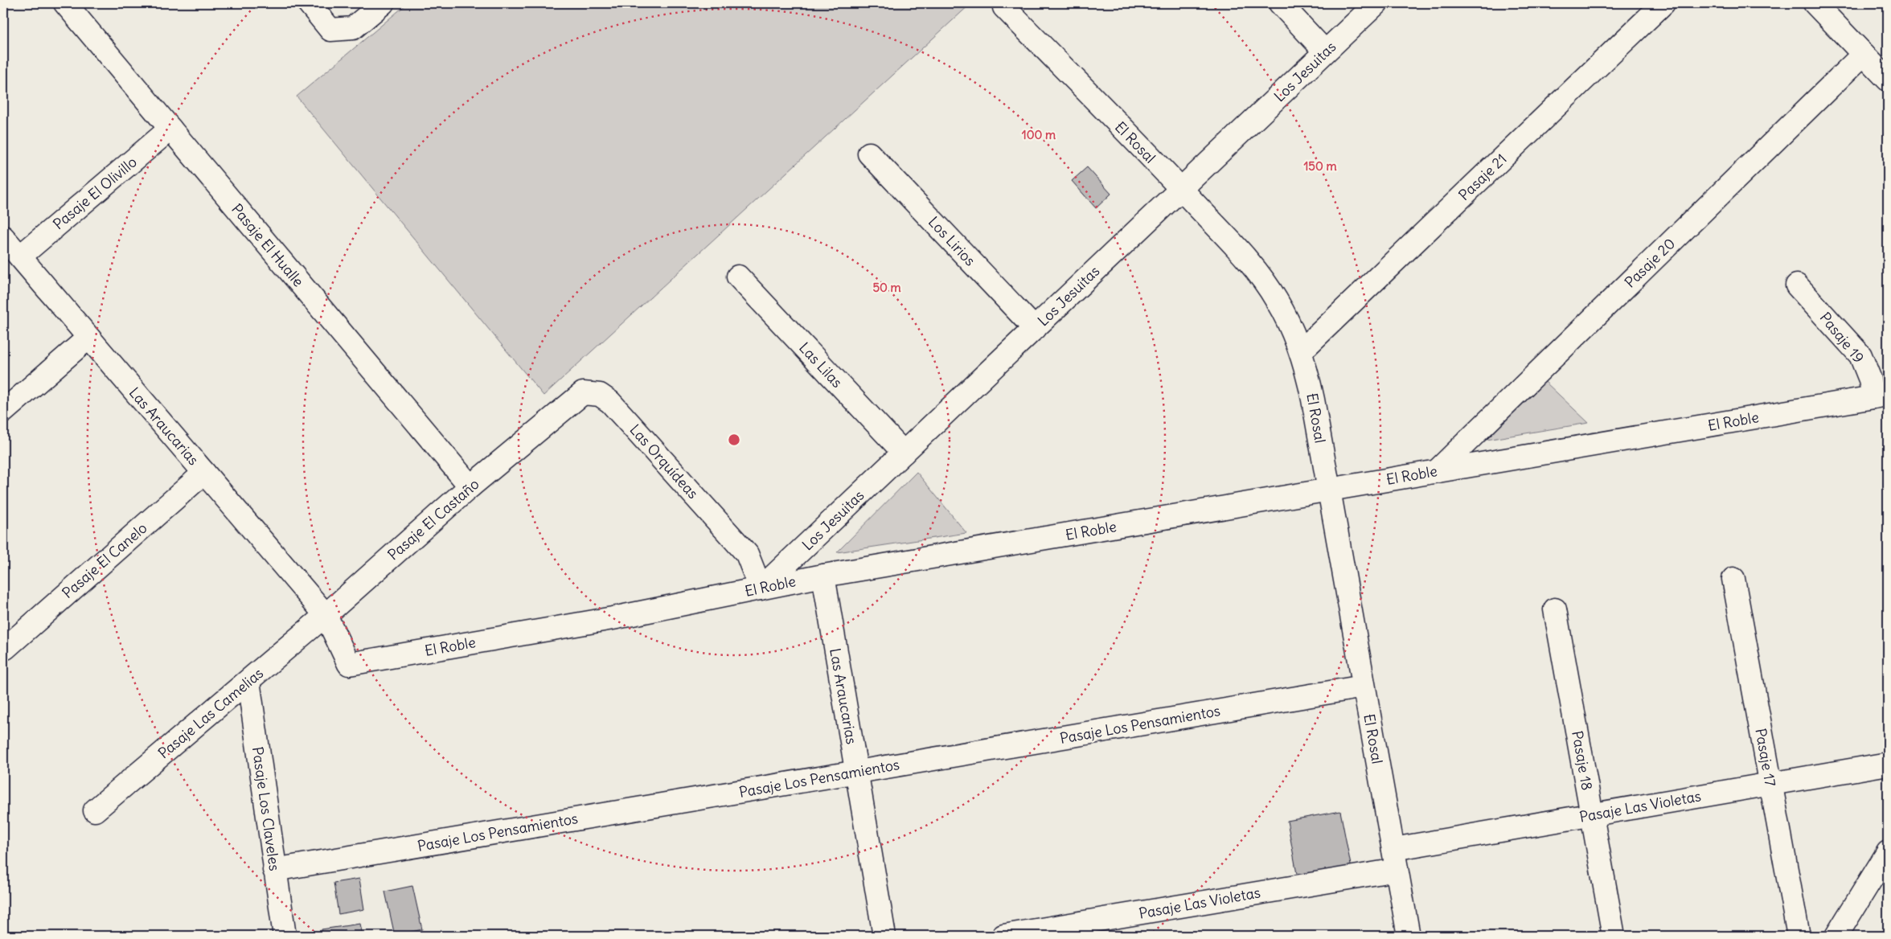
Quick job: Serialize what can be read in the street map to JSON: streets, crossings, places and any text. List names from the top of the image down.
{
  "streets": {
    "street": [
      "Los Jesuitas",
      "El Rosal",
      "Pasaje 21",
      "Pasaje El Olivillo",
      "Los Lirios",
      "Pasaje El Hualle",
      "Pasaje 20",
      "Pasaje 19",
      "Las Lilas",
      "El Roble",
      "Las Araucarias",
      "Las Orquídeas",
      "Pasaje El Castaño",
      "Pasaje El Canelo",
      "Pasaje Las Camelias",
      "Pasaje Los Pensamientos",
      "Pasaje 17",
      "Pasaje 18",
      "Pasaje Las Violetas",
      "Pasaje Los Claveles"
    ]
  },
  "crossings": [
    ["Los Jesuitas", "El Rosal"],
    ["Los Jesuitas", "Los Lirios"],
    ["Los Jesuitas", "Las Lilas"],
    ["Los Jesuitas", "El Roble"],
    ["Los Jesuitas", "Las Orquídeas"],
    ["El Rosal", "Pasaje 21"],
    ["El Rosal", "El Roble"],
    ["El Rosal", "Pasaje Los Pensamientos"],
    ["El Rosal", "Pasaje Las Violetas"],
    ["Pasaje El Olivillo", "Pasaje El Hualle"],
    ["Pasaje El Olivillo", "Las Araucarias"],
    ["Pasaje El Hualle", "Pasaje El Castaño"],
    ["Pasaje 20", "El Roble"],
    ["Pasaje 19", "El Roble"],
    ["El Roble", "Las Araucarias"],
    ["El Roble", "Las Orquídeas"],
    ["El Roble", "Pasaje El Castaño"],
    ["El Roble", "Pasaje Las Camelias"],
    ["Las Araucarias", "Pasaje El Castaño"],
    ["Las Araucarias", "Pasaje El Canelo"],
    ["Las Araucarias", "Pasaje Las Camelias"],
    ["Las Araucarias", "Pasaje Los Pensamientos"],
    ["Las Orquídeas", "Pasaje El Castaño"],
    ["Pasaje El Castaño", "Pasaje Las Camelias"],
    ["Pasaje Las Camelias", "Pasaje Los Claveles"],
    ["Pasaje Los Pensamientos", "Pasaje Los Claveles"],
    ["Pasaje 17", "Pasaje Las Violetas"],
    ["Pasaje 18", "Pasaje Las Violetas"]
  ],
  "rings": ["100 m", "150 m", "50 m"]
}
